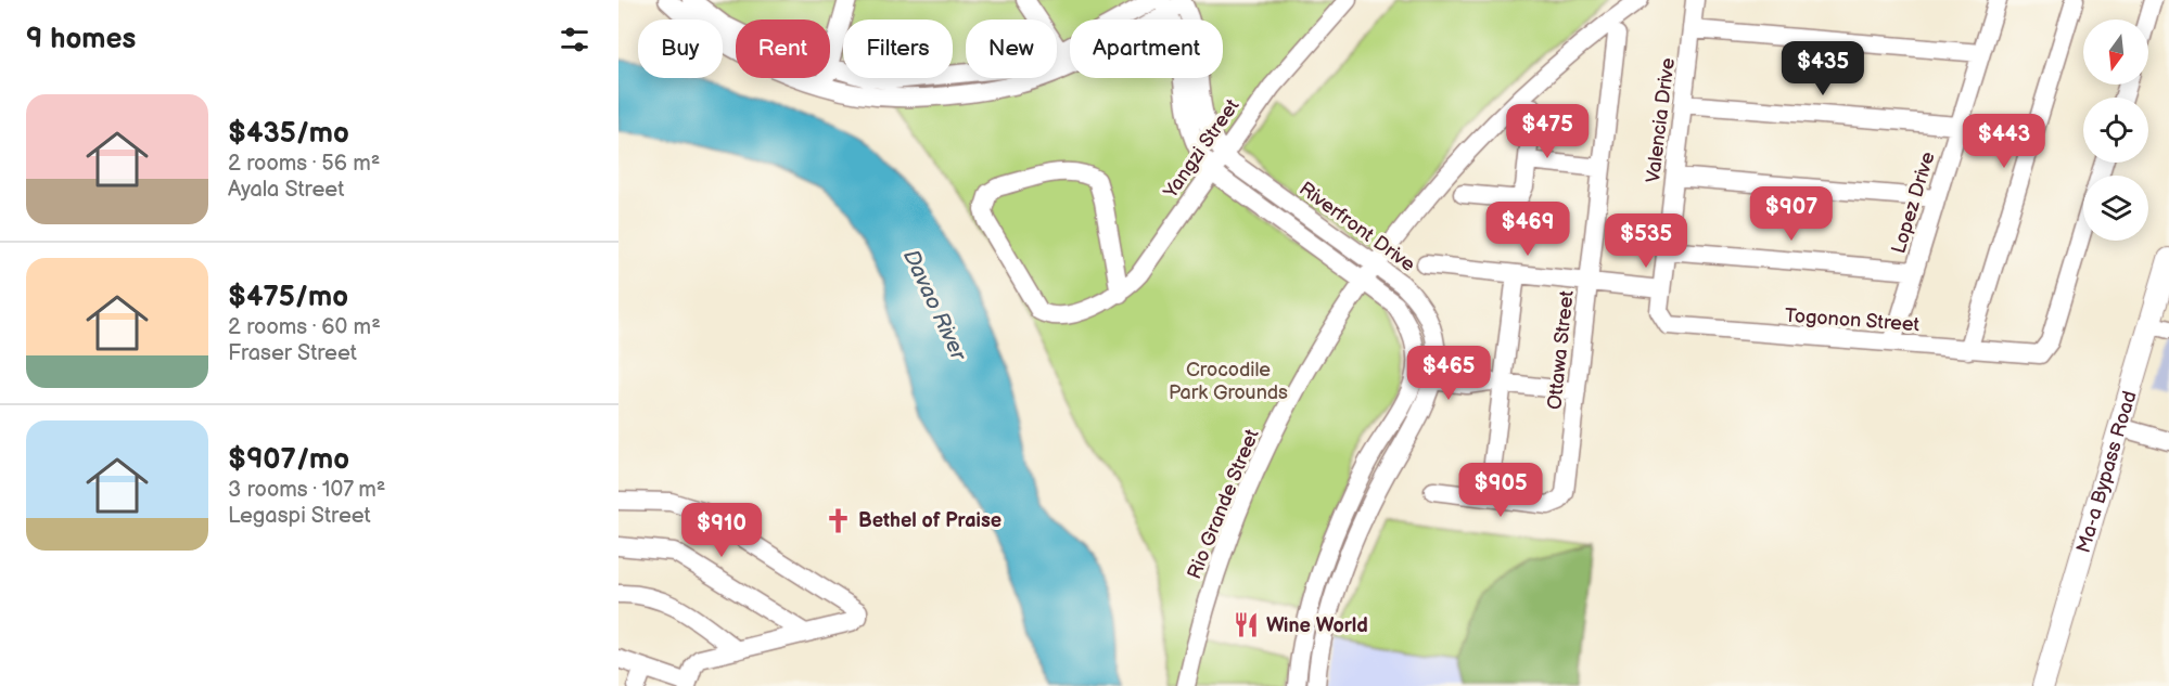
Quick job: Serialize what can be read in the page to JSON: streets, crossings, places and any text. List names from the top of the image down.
{
  "streets": {
    "main road": ["Ma-a Bypass Road"],
    "street": [
      "Valencia Drive",
      "Yangzi Street",
      "Lopez Drive",
      "Riverfront Drive",
      "Togonon Street",
      "Ottawa Street",
      "Rio Grande Street"
    ]
  },
  "crossings": [
    ["Valencia Drive", "Togonon Street"],
    ["Yangzi Street", "Riverfront Drive"],
    ["Lopez Drive", "Togonon Street"],
    ["Riverfront Drive", "Rio Grande Street"]
  ],
  "water": ["Davao River"],
  "parks": ["Crocodile Park Grounds"],
  "places": {
    "church": ["Bethel of Praise"],
    "restaurant": ["Wine World"]
  },
  "north": "bottom",
  "page": {
    "heading": "9 homes",
    "chip": [
      "Buy",
      "Rent",
      "Filters",
      "New",
      "Apartment"
    ],
    "price": [
      "$435",
      "$475",
      "$443",
      "$907",
      "$469",
      "$535",
      "$465",
      "$905",
      "$910"
    ],
    "list": [
      {
        "name": "$435/mo",
        "note": "2 rooms · 56 m² · Ayala Street"
      },
      {
        "name": "$475/mo",
        "note": "2 rooms · 60 m² · Fraser Street"
      },
      {
        "name": "$907/mo",
        "note": "3 rooms · 107 m² · Legaspi Street"
      }
    ]
  }
}
